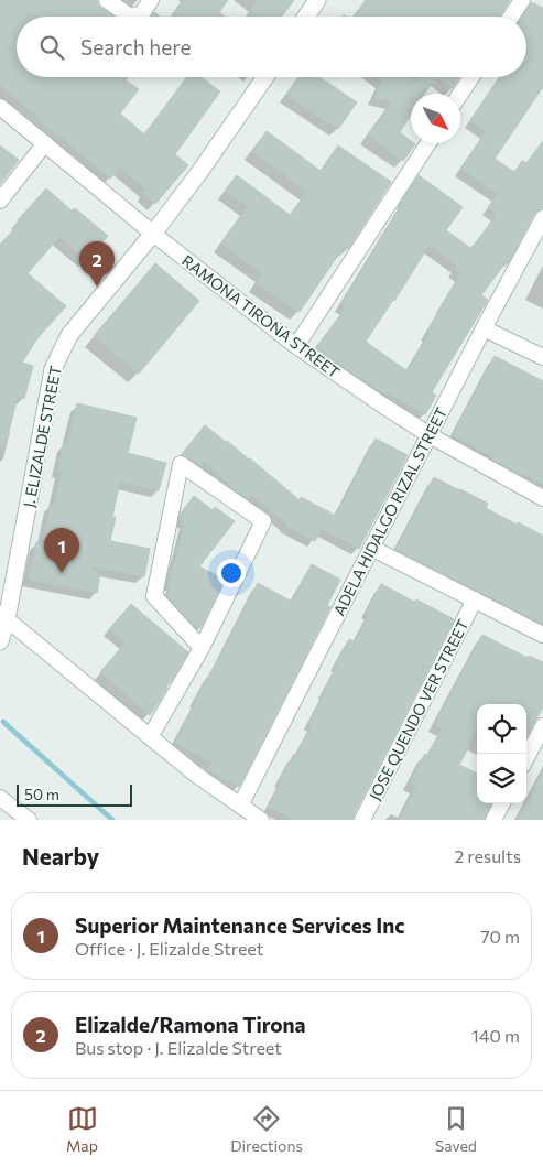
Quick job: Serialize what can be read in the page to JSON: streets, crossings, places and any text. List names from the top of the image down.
{
  "streets": {
    "street": [
      "RAMONA TIRONA STREET",
      "J. ELIZALDE STREET",
      "ADELA HIDALGO RIZAL STREET",
      "JOSE QUENDO VER STREET"
    ]
  },
  "crossings": [
    ["RAMONA TIRONA STREET", "J. ELIZALDE STREET"],
    ["RAMONA TIRONA STREET", "ADELA HIDALGO RIZAL STREET"]
  ],
  "scale_bar": "50 m",
  "north": "bottom right",
  "page": {
    "search": "Search here",
    "pins": ["2", "1"],
    "scale": "50 m",
    "heading": ["Nearby", "2 results"],
    "list": [
      {
        "mark": "1",
        "name": "Superior Maintenance Services Inc",
        "note": "Office · J. Elizalde Street",
        "value": "70 m"
      },
      {
        "mark": "2",
        "name": "Elizalde/Ramona Tirona",
        "note": "Bus stop · J. Elizalde Street",
        "value": "140 m"
      }
    ],
    "nav": ["Map", "Directions", "Saved"]
  }
}
